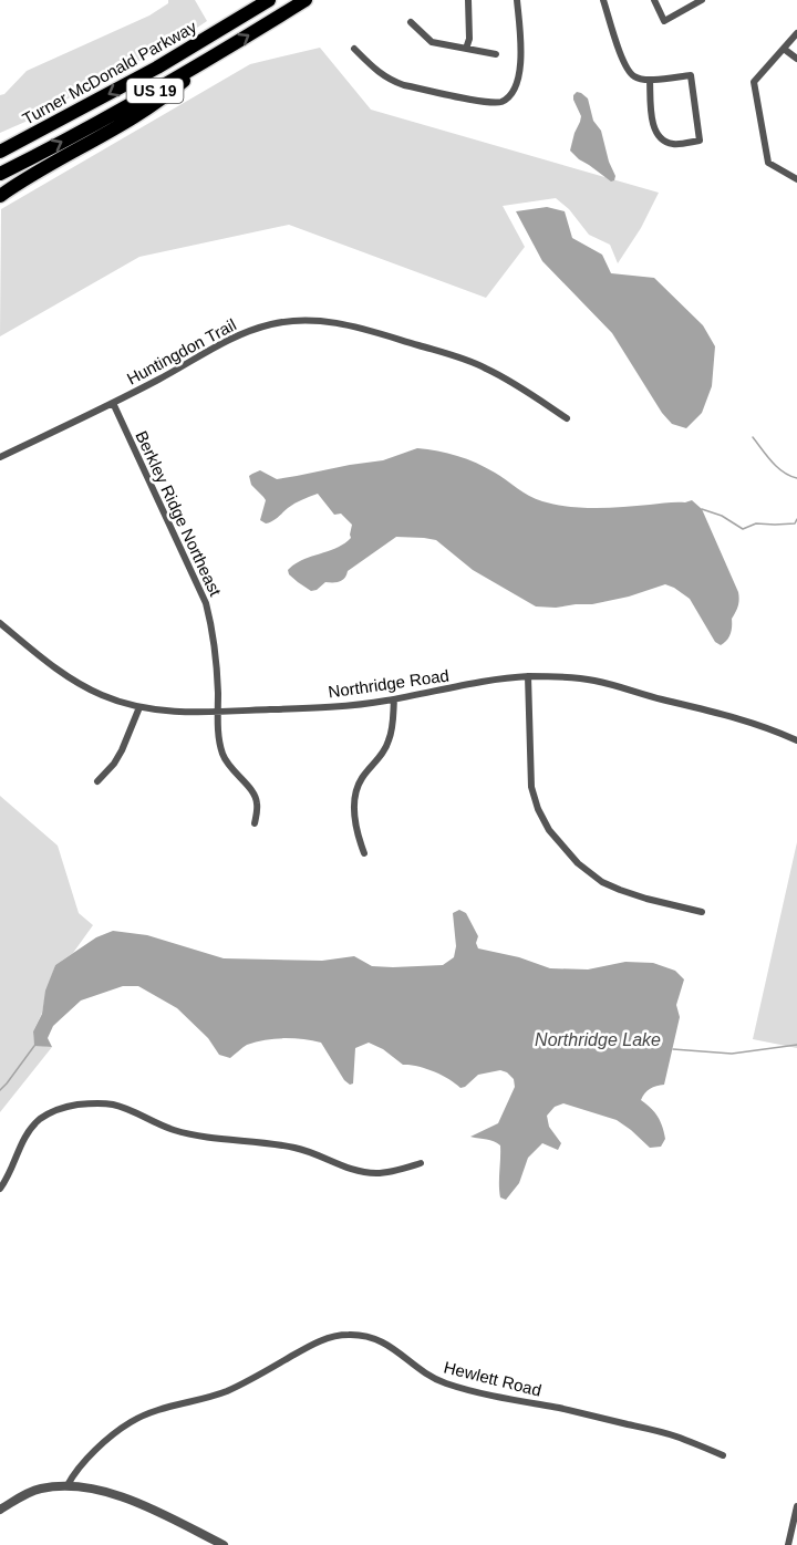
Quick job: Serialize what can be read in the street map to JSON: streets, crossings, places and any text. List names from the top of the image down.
{
  "streets": {
    "highway": ["Turner McDonald Parkway", "US 19"],
    "street": [
      "Huntingdon Trail",
      "Berkley Ridge Northeast",
      "Northridge Road",
      "Hewlett Road"
    ]
  },
  "crossings": [
    ["Huntingdon Trail", "Berkley Ridge Northeast"],
    ["Berkley Ridge Northeast", "Northridge Road"]
  ],
  "water": ["Northridge Lake"]
}
